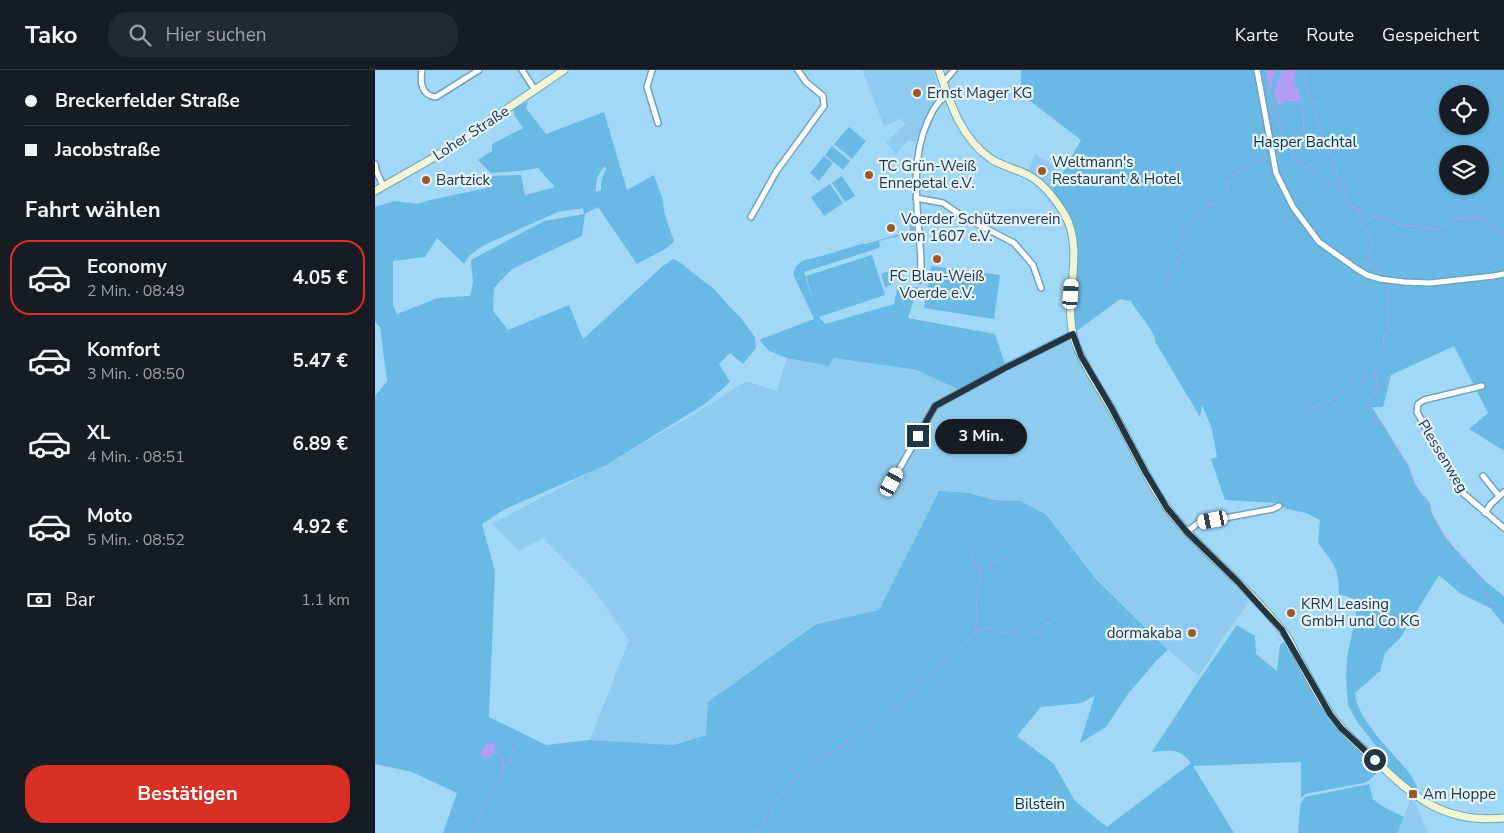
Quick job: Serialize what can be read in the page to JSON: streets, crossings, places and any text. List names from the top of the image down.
{
  "streets": {
    "main road": ["Loher Straße"],
    "street": ["Plessenweg"]
  },
  "parks": ["Hasper Bachtal", "Bilstein"],
  "places": {
    "other": [
      "Ernst Mager KG",
      "Weltmann's Restaurant & Hotel",
      "TC Grün-Weiß Ennepetal e.V.",
      "Bartzick",
      "Voerder Schützenverein von 1607 e.V.",
      "FC Blau-Weiß Voerde e.V.",
      "KRM Leasing GmbH und Co KG",
      "dormakaba"
    ],
    "transit": ["Am Hoppe"]
  },
  "page": {
    "header": "Tako",
    "search": "Hier suchen",
    "nav": ["Karte", "Route", "Gespeichert"],
    "banner": ["Breckerfelder Straße", "Jacobstraße"],
    "heading": "Fahrt wählen",
    "list": [
      {
        "name": "Economy",
        "note": "2 Min. · 08:49",
        "value": "4.05 €"
      },
      {
        "name": "Komfort",
        "note": "3 Min. · 08:50",
        "value": "5.47 €"
      },
      {
        "name": "XL",
        "note": "4 Min. · 08:51",
        "value": "6.89 €"
      },
      {
        "name": "Moto",
        "note": "5 Min. · 08:52",
        "value": "4.92 €"
      }
    ],
    "bubble": "3 Min.",
    "pay": ["Bar", "1.1 km"],
    "buttons": "Bestätigen"
  }
}
